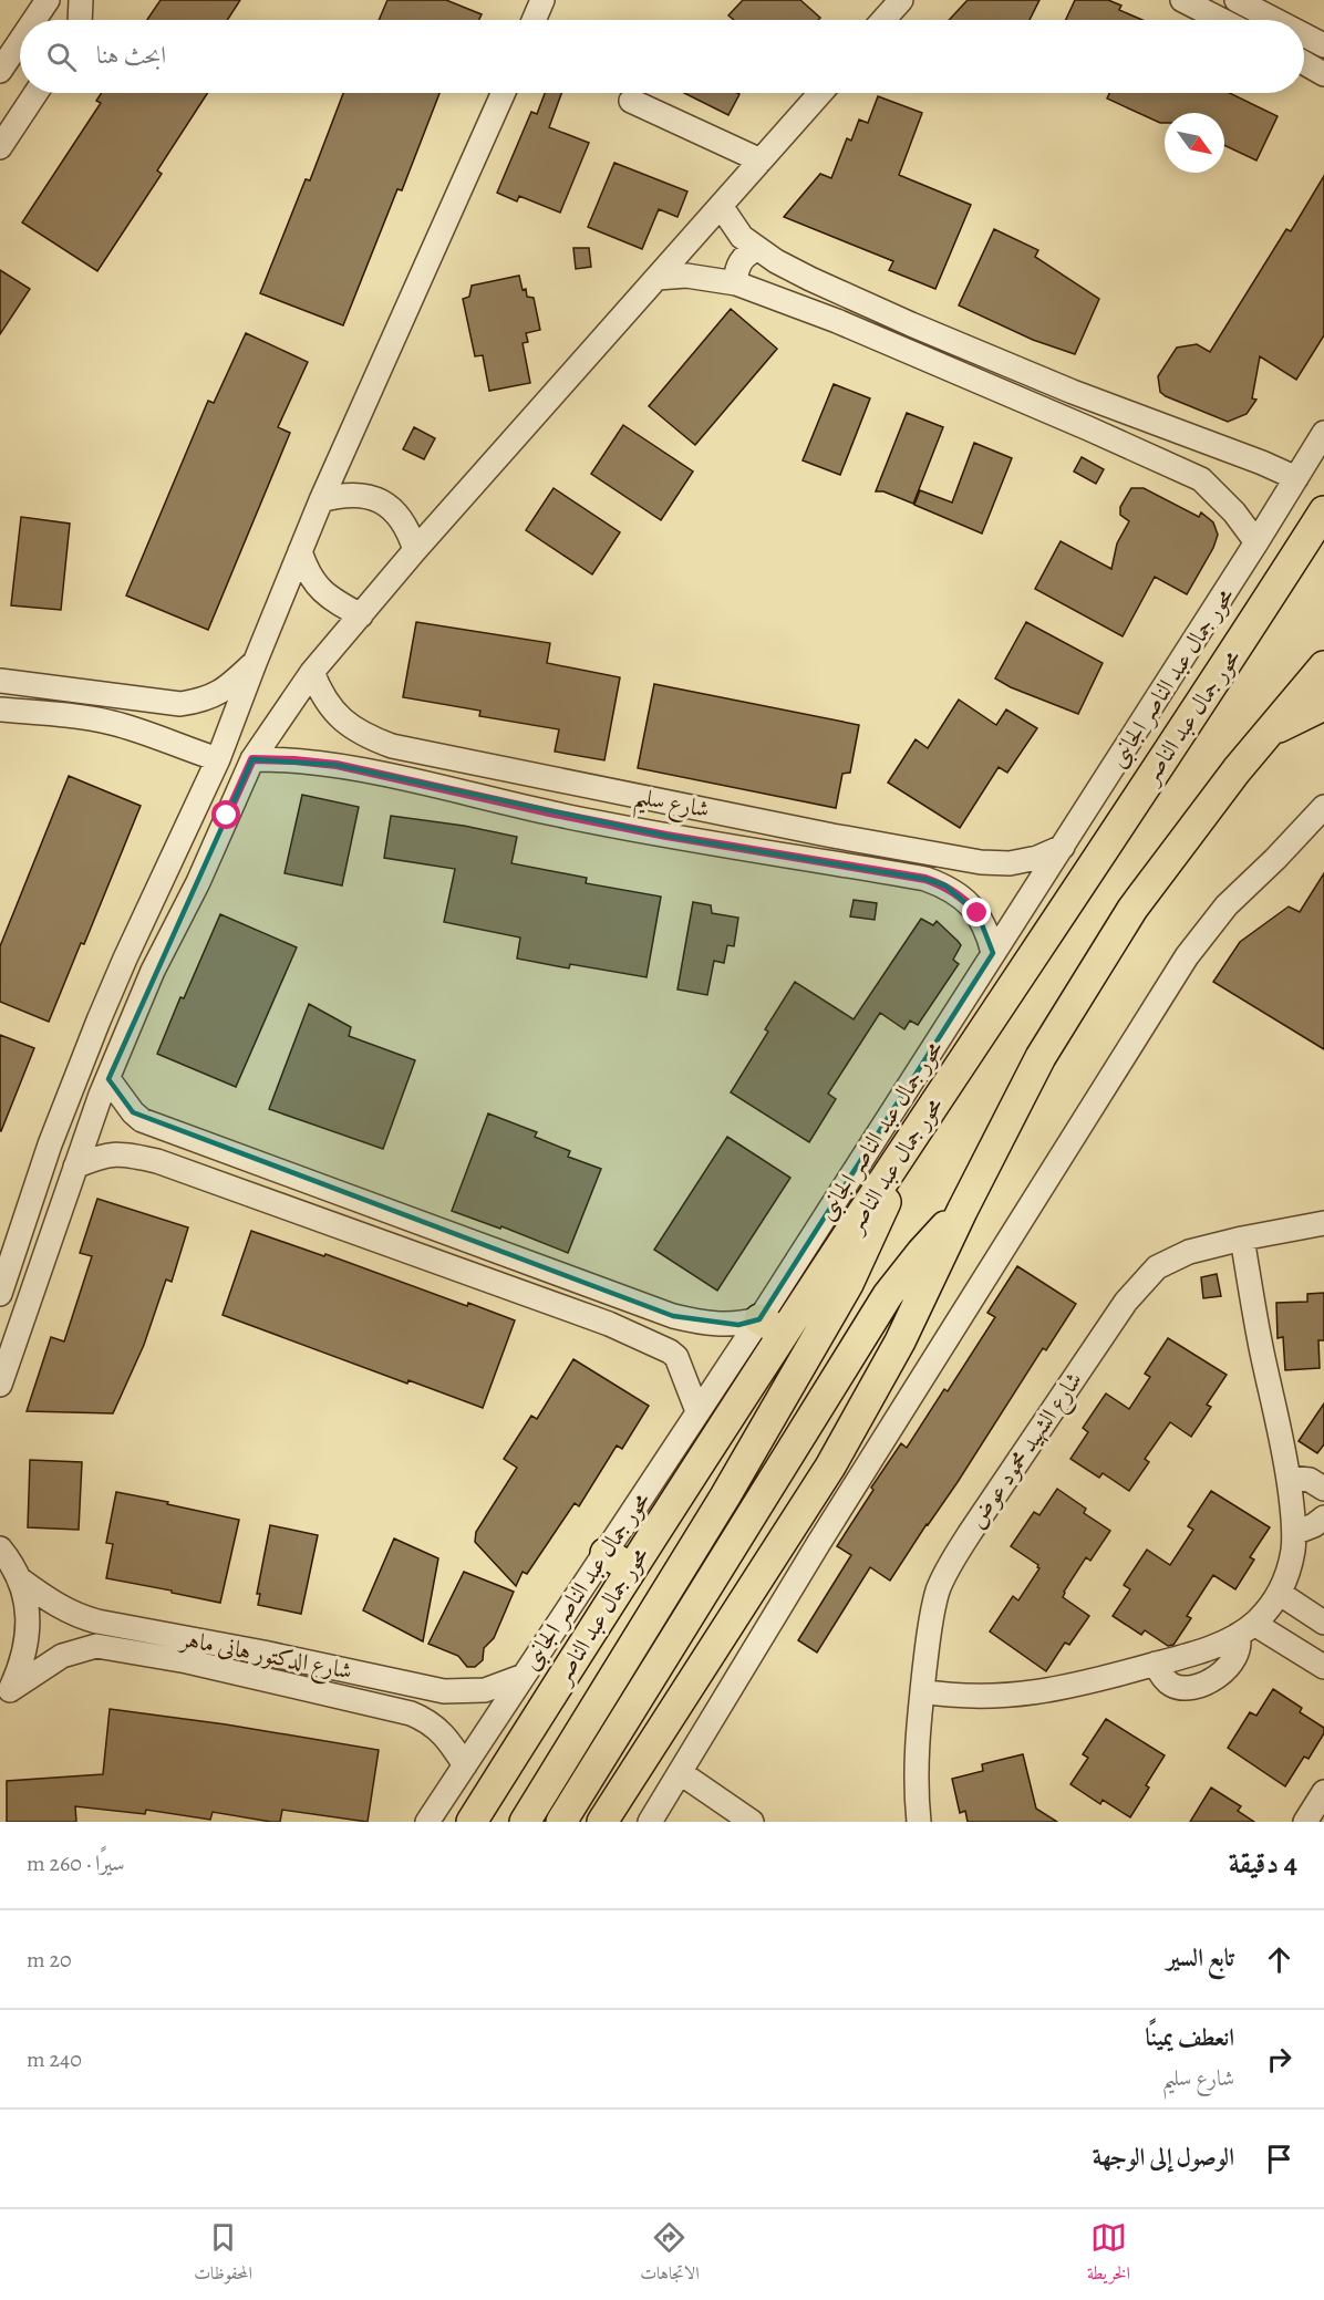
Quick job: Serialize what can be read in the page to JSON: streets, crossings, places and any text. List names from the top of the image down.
{
  "streets": {
    "main road": ["محور جمال عبد الناصر"],
    "street": [
      "محور جمال عبد الناصر الجانبى",
      "شارع سليم",
      "شارع الشهيد محمود عوض",
      "شارع الدكتور هانى ماهر"
    ]
  },
  "crossings": [
    ["محور جمال عبد الناصر الجانبى", "محور جمال عبد الناصر"],
    ["محور جمال عبد الناصر الجانبى", "شارع سليم"],
    ["محور جمال عبد الناصر الجانبى", "شارع الدكتور هانى ماهر"]
  ],
  "north": "bottom right",
  "page": {
    "search": "ابحث هنا",
    "heading": ["4 دقيقة", "سيرًا · 260 m"],
    "list": [
      ["تابع السير", "20 m"],
      ["انعطف يمينًا", "شارع سليم", "240 m"],
      "الوصول إلى الوجهة"
    ],
    "nav": ["الخريطة", "الاتجاهات", "المحفوظات"]
  }
}
